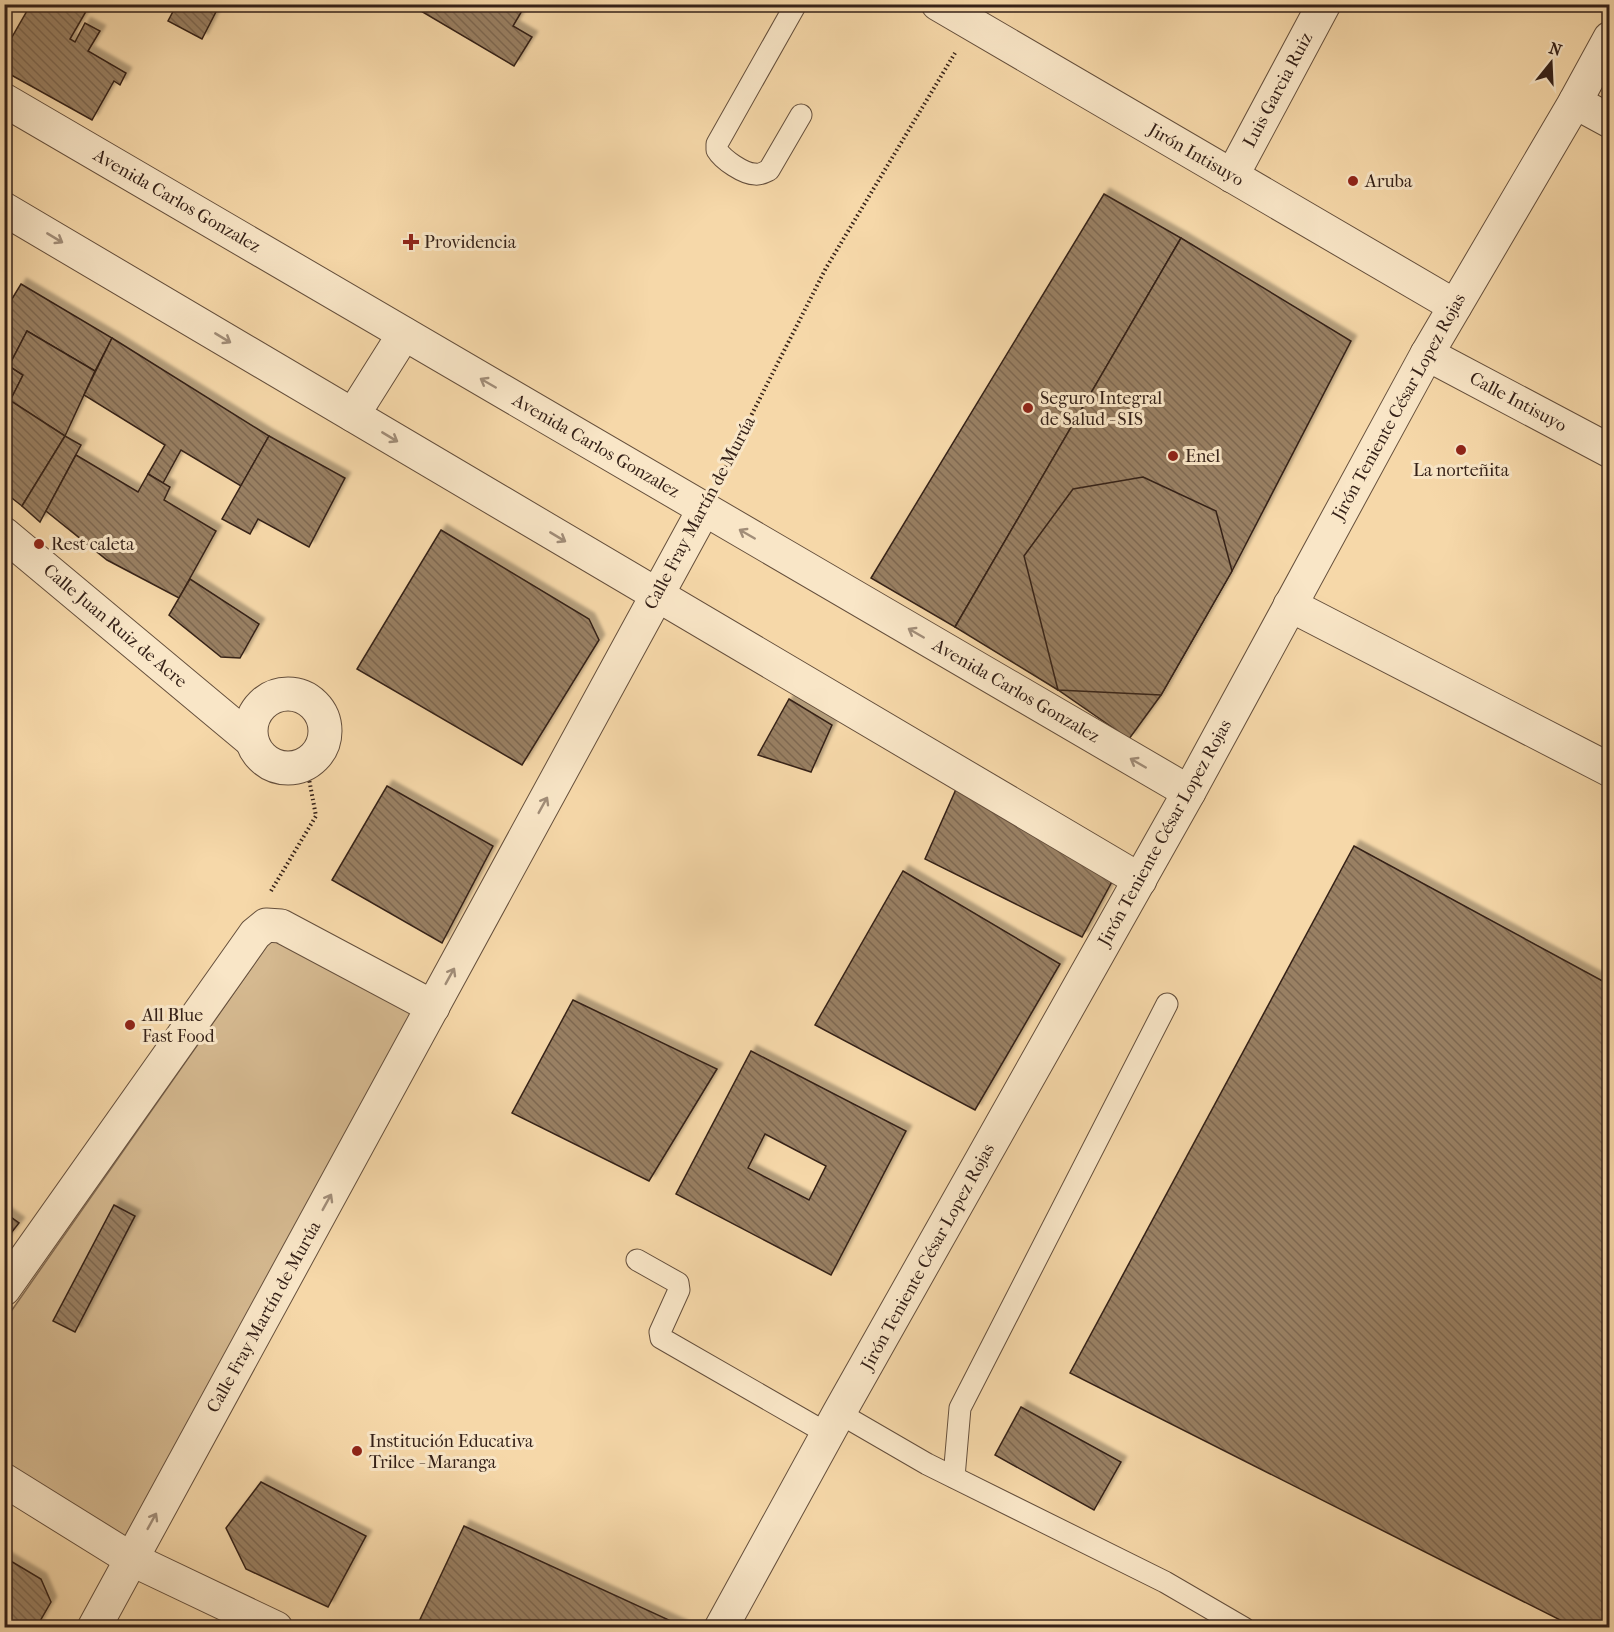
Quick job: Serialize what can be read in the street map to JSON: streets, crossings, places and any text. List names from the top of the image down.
{
  "streets": {
    "street": [
      "Luis Garcia Ruiz",
      "Jirón Intisuyo",
      "Avenida Carlos Gonzalez",
      "Calle Intisuyo",
      "Jirón Teniente César Lopez Rojas",
      "Calle Fray Martín de Murúa",
      "Calle Juan Ruiz de Acre"
    ]
  },
  "crossings": [
    ["Luis Garcia Ruiz", "Jirón Intisuyo"],
    ["Jirón Intisuyo", "Jirón Teniente César Lopez Rojas"],
    ["Jirón Intisuyo", "Calle Fray Martín de Murúa"],
    ["Avenida Carlos Gonzalez", "Jirón Teniente César Lopez Rojas"],
    ["Avenida Carlos Gonzalez", "Calle Fray Martín de Murúa"],
    ["Calle Intisuyo", "Jirón Teniente César Lopez Rojas"]
  ],
  "one_way": ["Calle Fray Martín de Murúa"],
  "places": {
    "other": [
      "Aruba",
      "Seguro Integral de Salud - SIS",
      "La norteñita",
      "Enel",
      "Rest caleta",
      "All Blue Fast Food",
      "Institución Educativa Trilce - Maranga"
    ],
    "health": ["Providencia"]
  },
  "north": "top"
}
